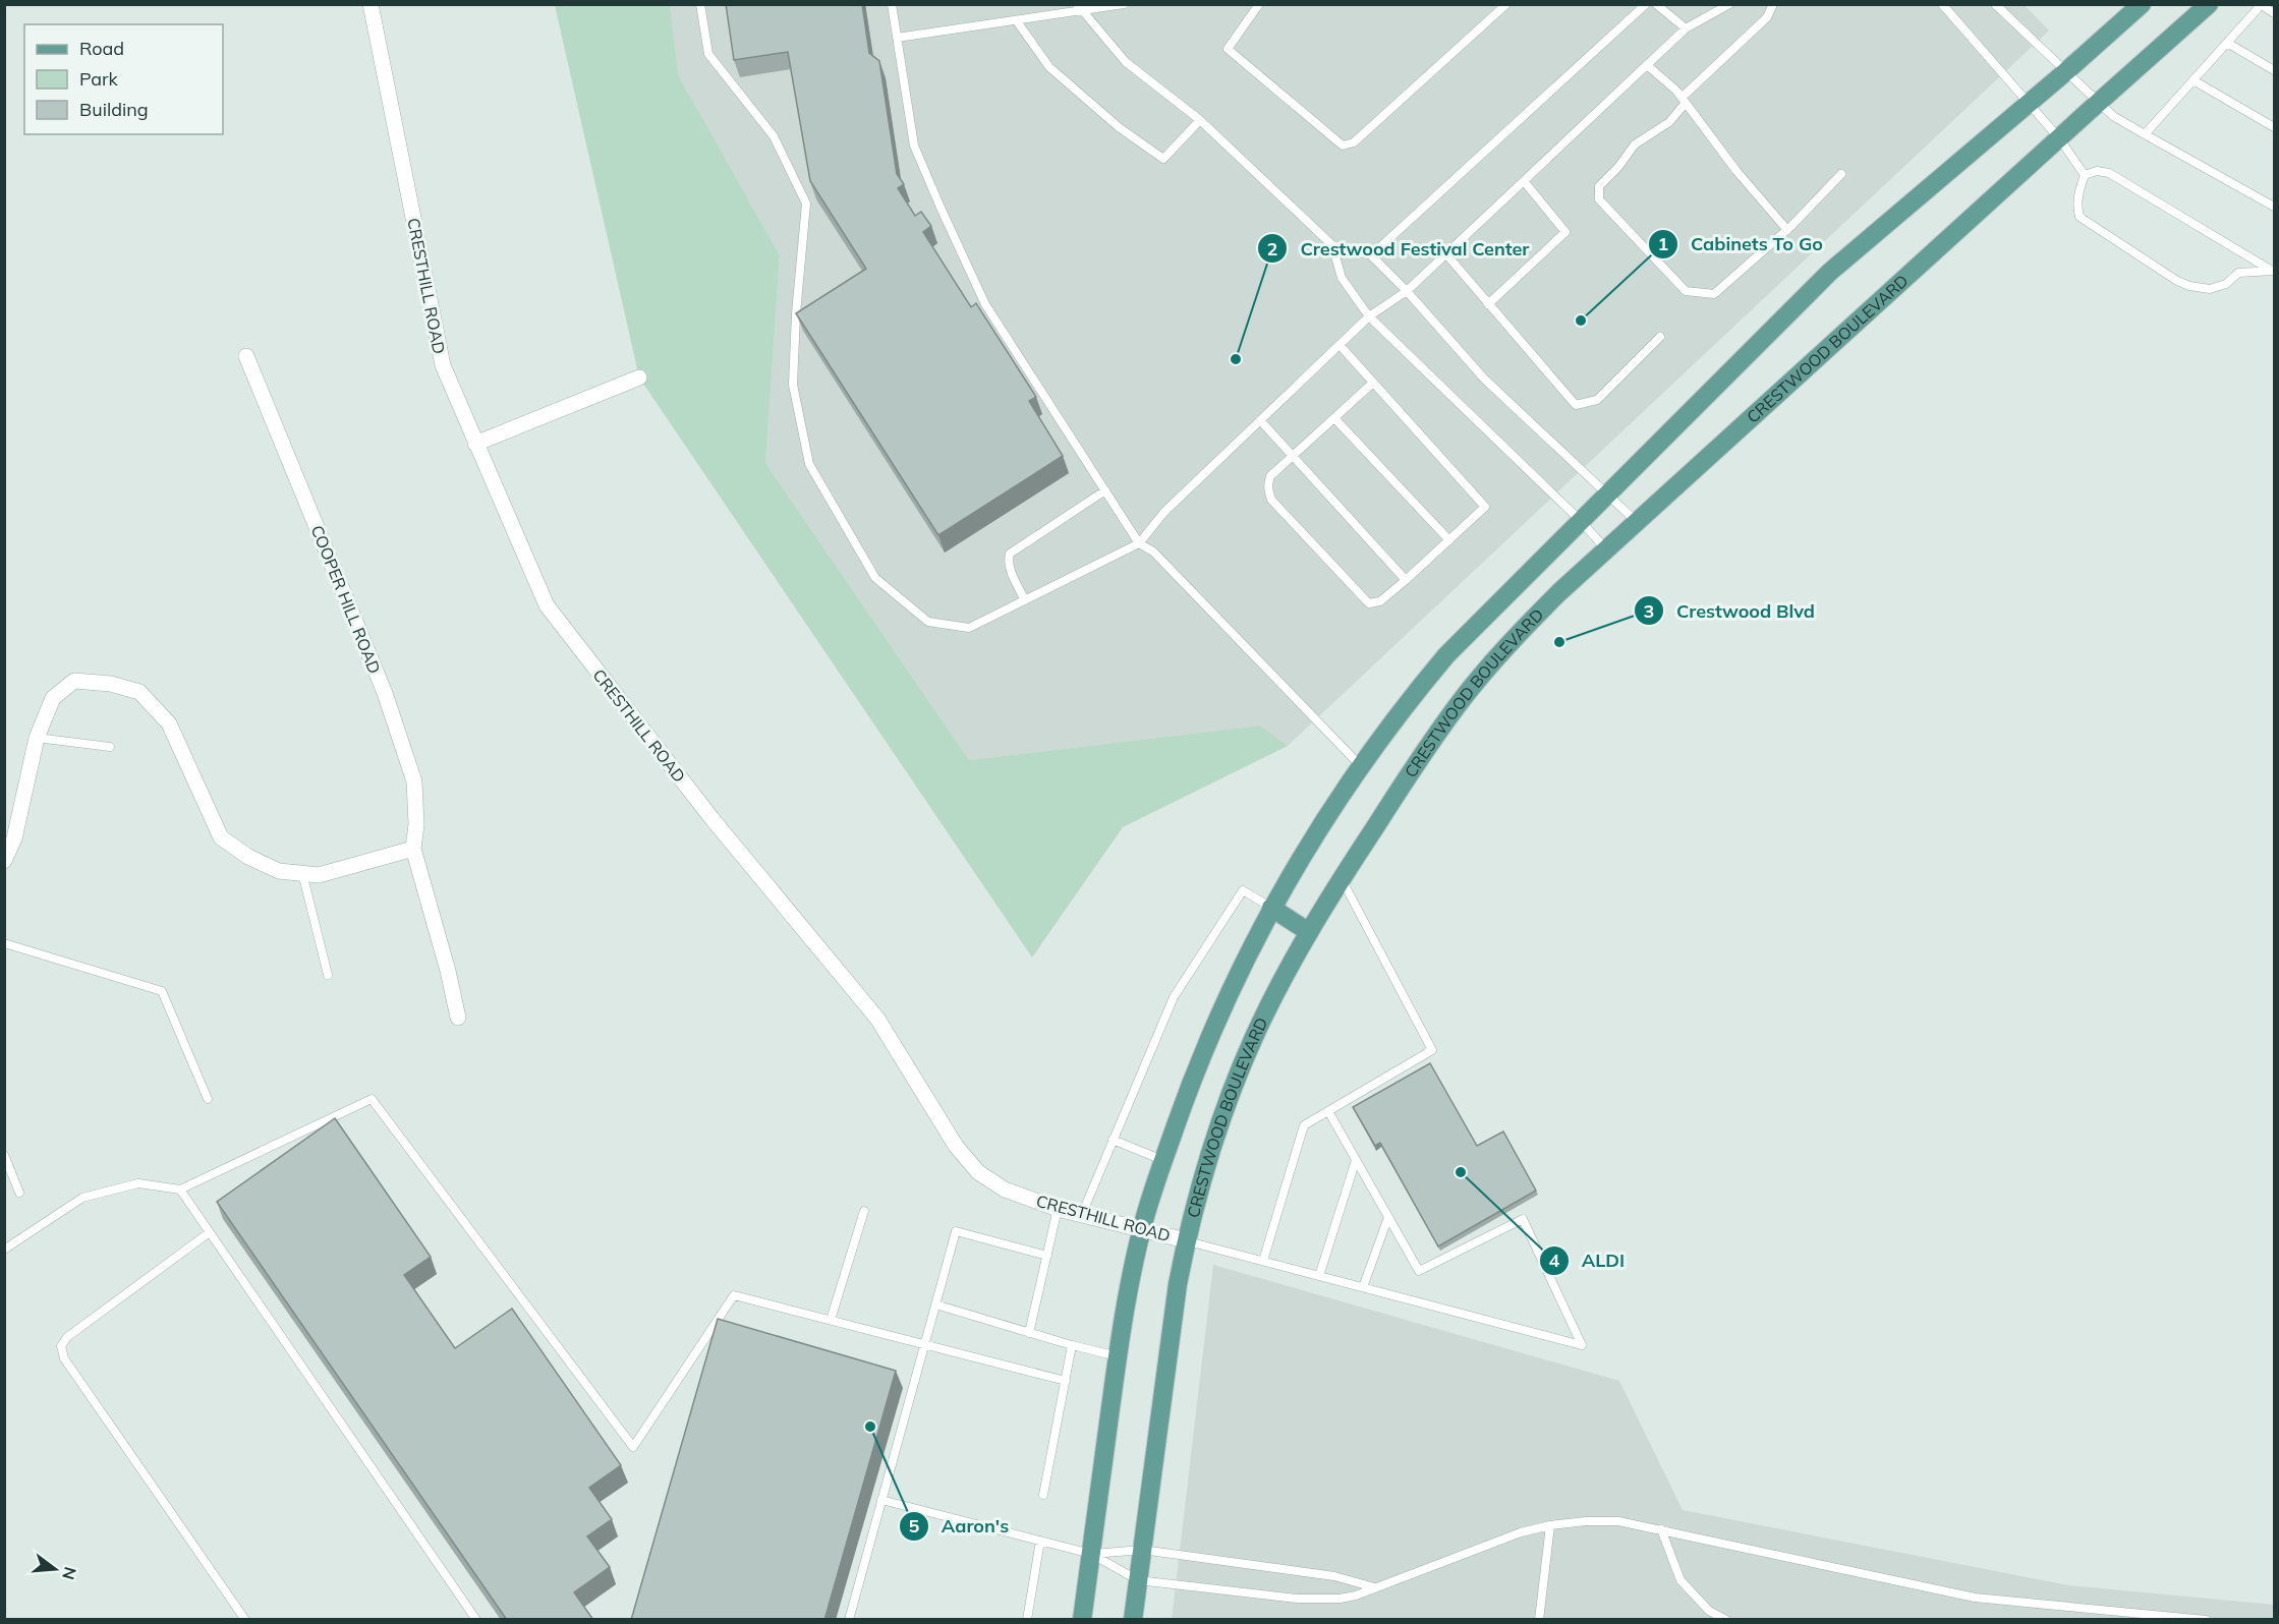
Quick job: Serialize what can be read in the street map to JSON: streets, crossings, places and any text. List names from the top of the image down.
{
  "streets": {
    "main road": ["CRESTWOOD BOULEVARD"],
    "street": ["CRESTHILL ROAD", "COOPER HILL ROAD"]
  },
  "crossings": [
    ["CRESTHILL ROAD", "CRESTWOOD BOULEVARD"]
  ],
  "places": [
    "Cabinets To Go",
    "Crestwood Festival Center",
    "Crestwood Blvd",
    "ALDI",
    "Aaron's"
  ],
  "legend": ["Road", "Park", "Building"],
  "north": "right"
}
